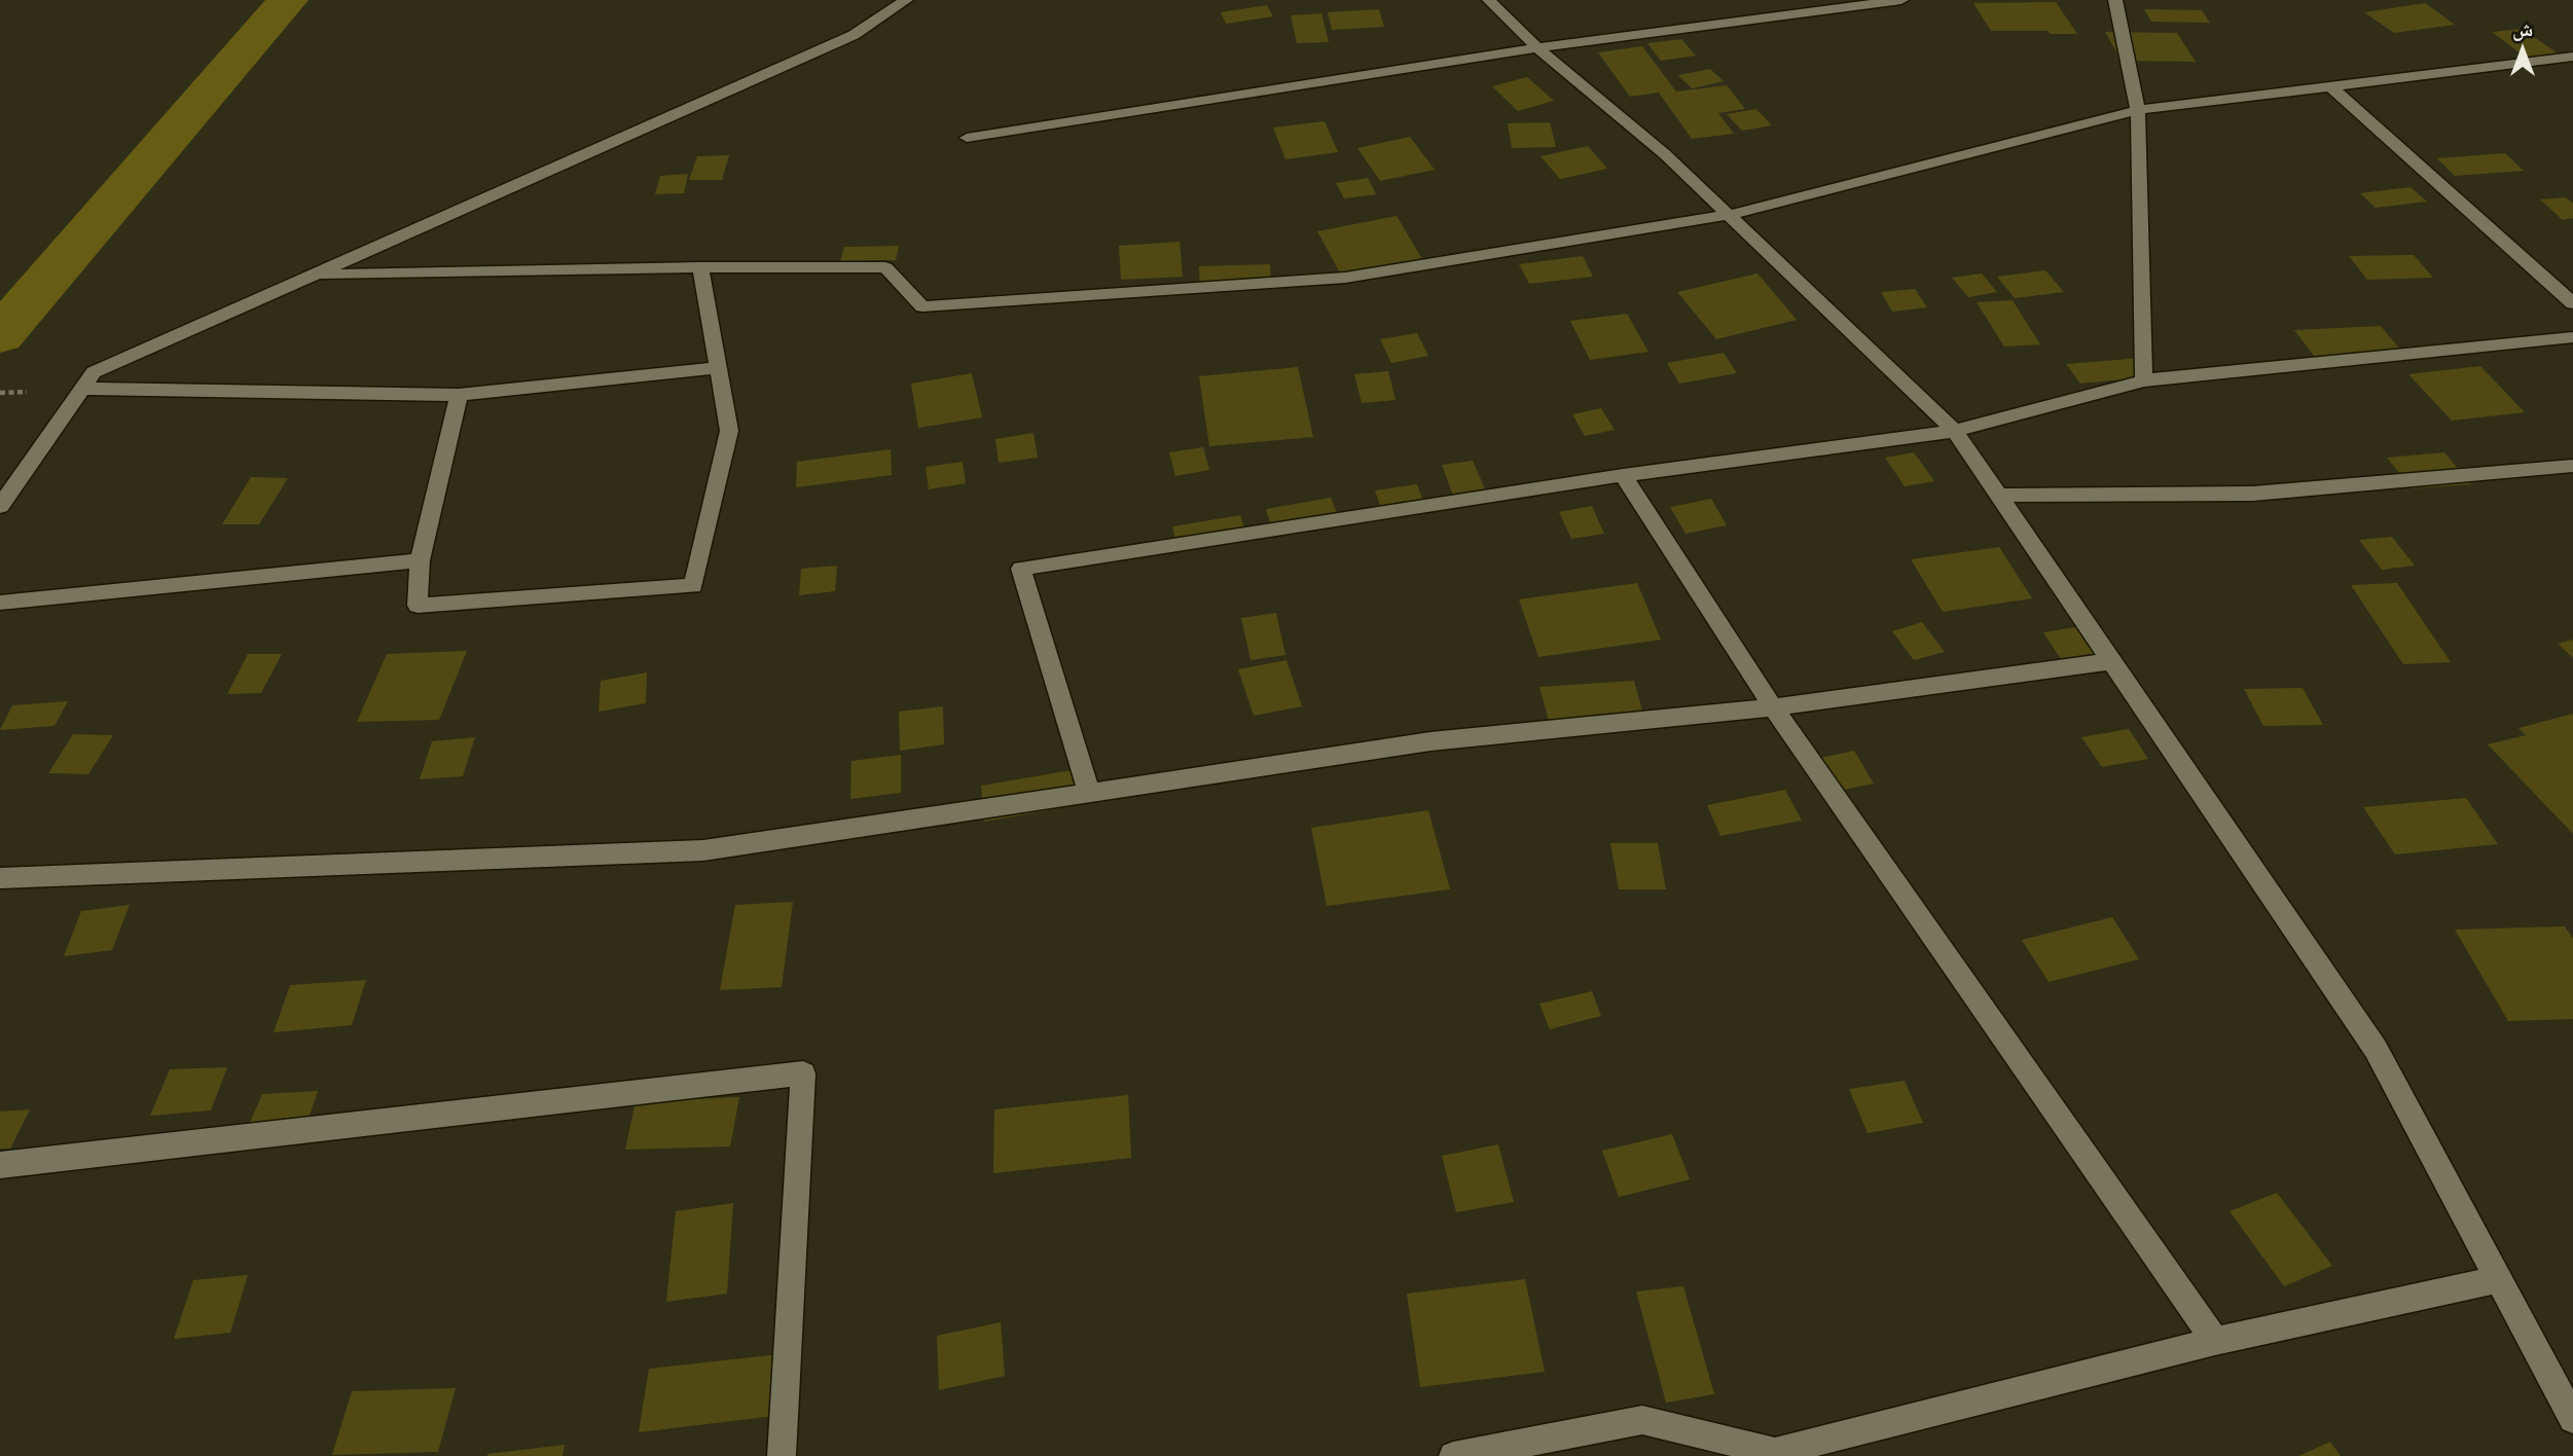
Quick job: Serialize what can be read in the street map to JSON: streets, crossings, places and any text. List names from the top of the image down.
{
  "north": "top"
}
